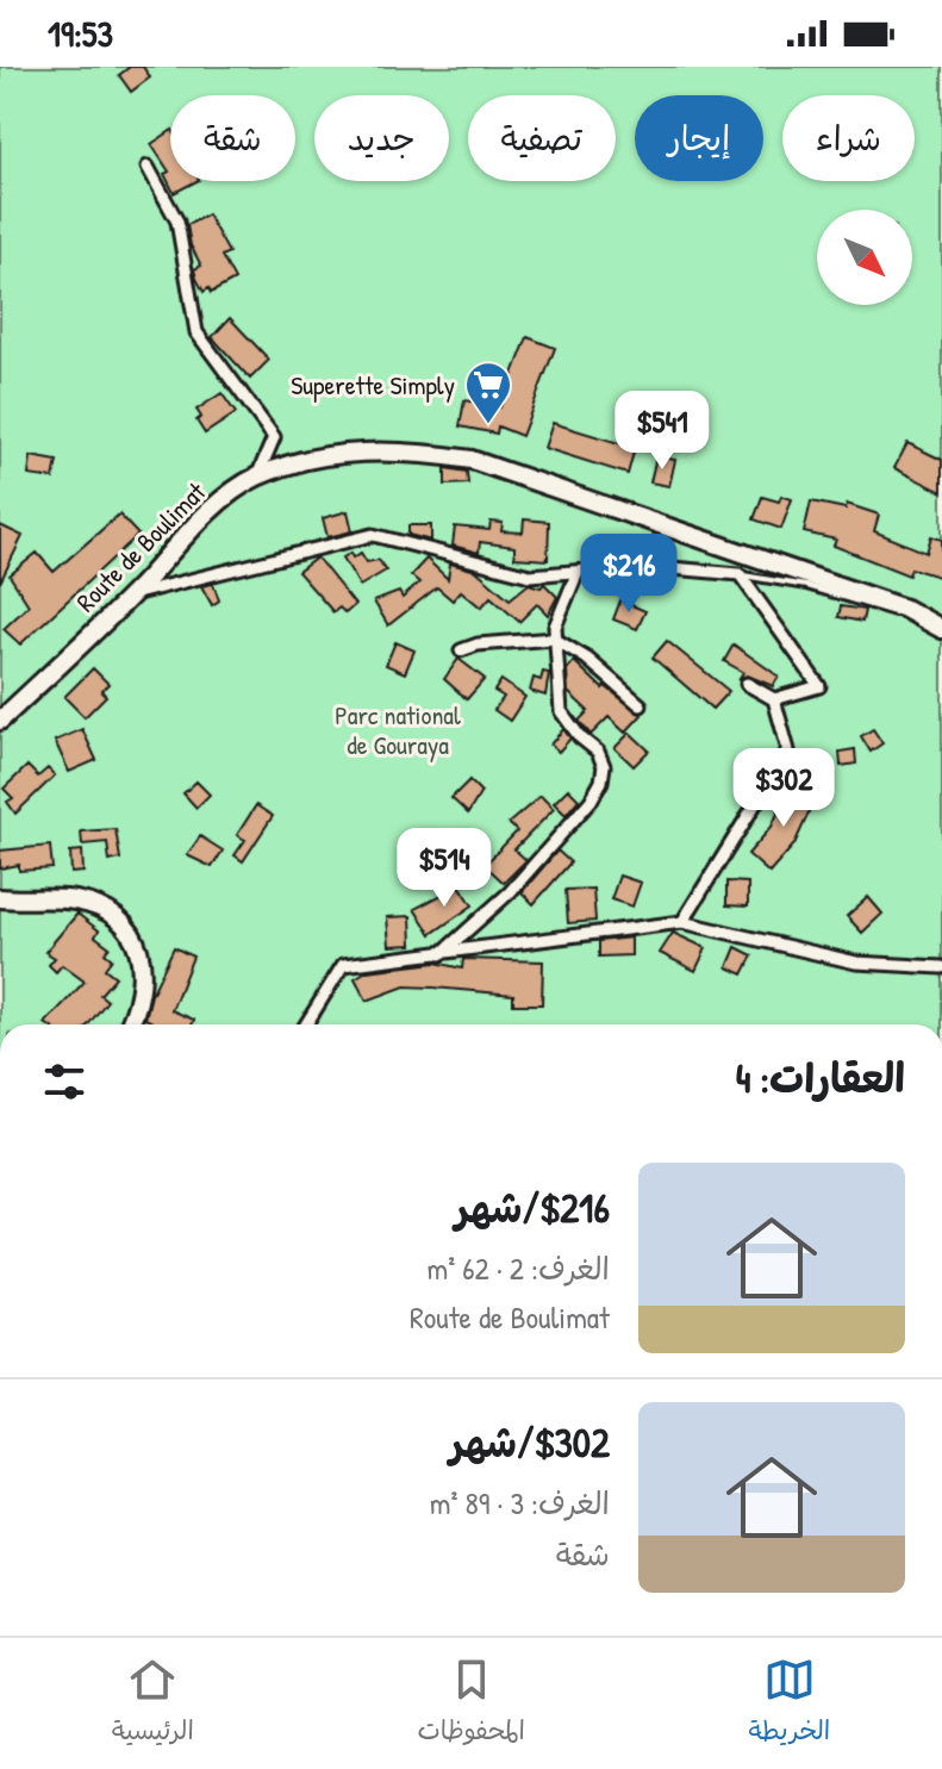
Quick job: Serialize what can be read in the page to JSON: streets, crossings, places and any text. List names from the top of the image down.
{
  "streets": {
    "main road": ["Route de Boulimat"]
  },
  "parks": ["Parc national de Gouraya"],
  "places": {
    "supermarket": ["Superette Simply"]
  },
  "north": "bottom right",
  "page": {
    "status": "19:53",
    "chip": [
      "شراء",
      "إيجار",
      "تصفية",
      "جديد",
      "شقة"
    ],
    "price": [
      "$541",
      "$216",
      "$302",
      "$514"
    ],
    "heading": "العقارات: 4",
    "list": [
      {
        "name": "$216/شهر",
        "note": "الغرف: 2 · 62 m² · Route de Boulimat"
      },
      {
        "name": "$302/شهر",
        "note": "الغرف: 3 · 89 m² · شقة"
      }
    ],
    "tabs": ["الخريطة", "المحفوظات", "الرئيسية"]
  }
}
